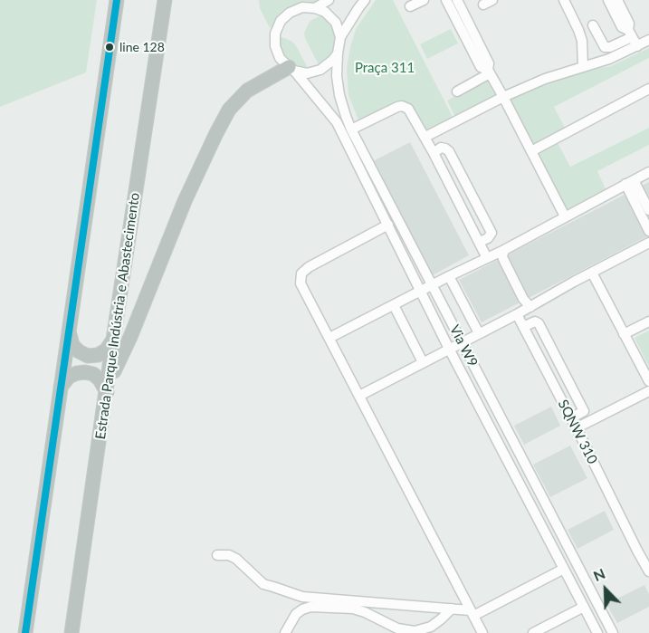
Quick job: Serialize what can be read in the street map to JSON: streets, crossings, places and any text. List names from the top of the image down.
{
  "streets": {
    "highway": ["Estrada Parque Indústria e Abastecimento"],
    "street": ["Via W9", "SQNW 310"]
  },
  "parks": ["Praça 311"],
  "places": ["line 128"],
  "north": "top left"
}
